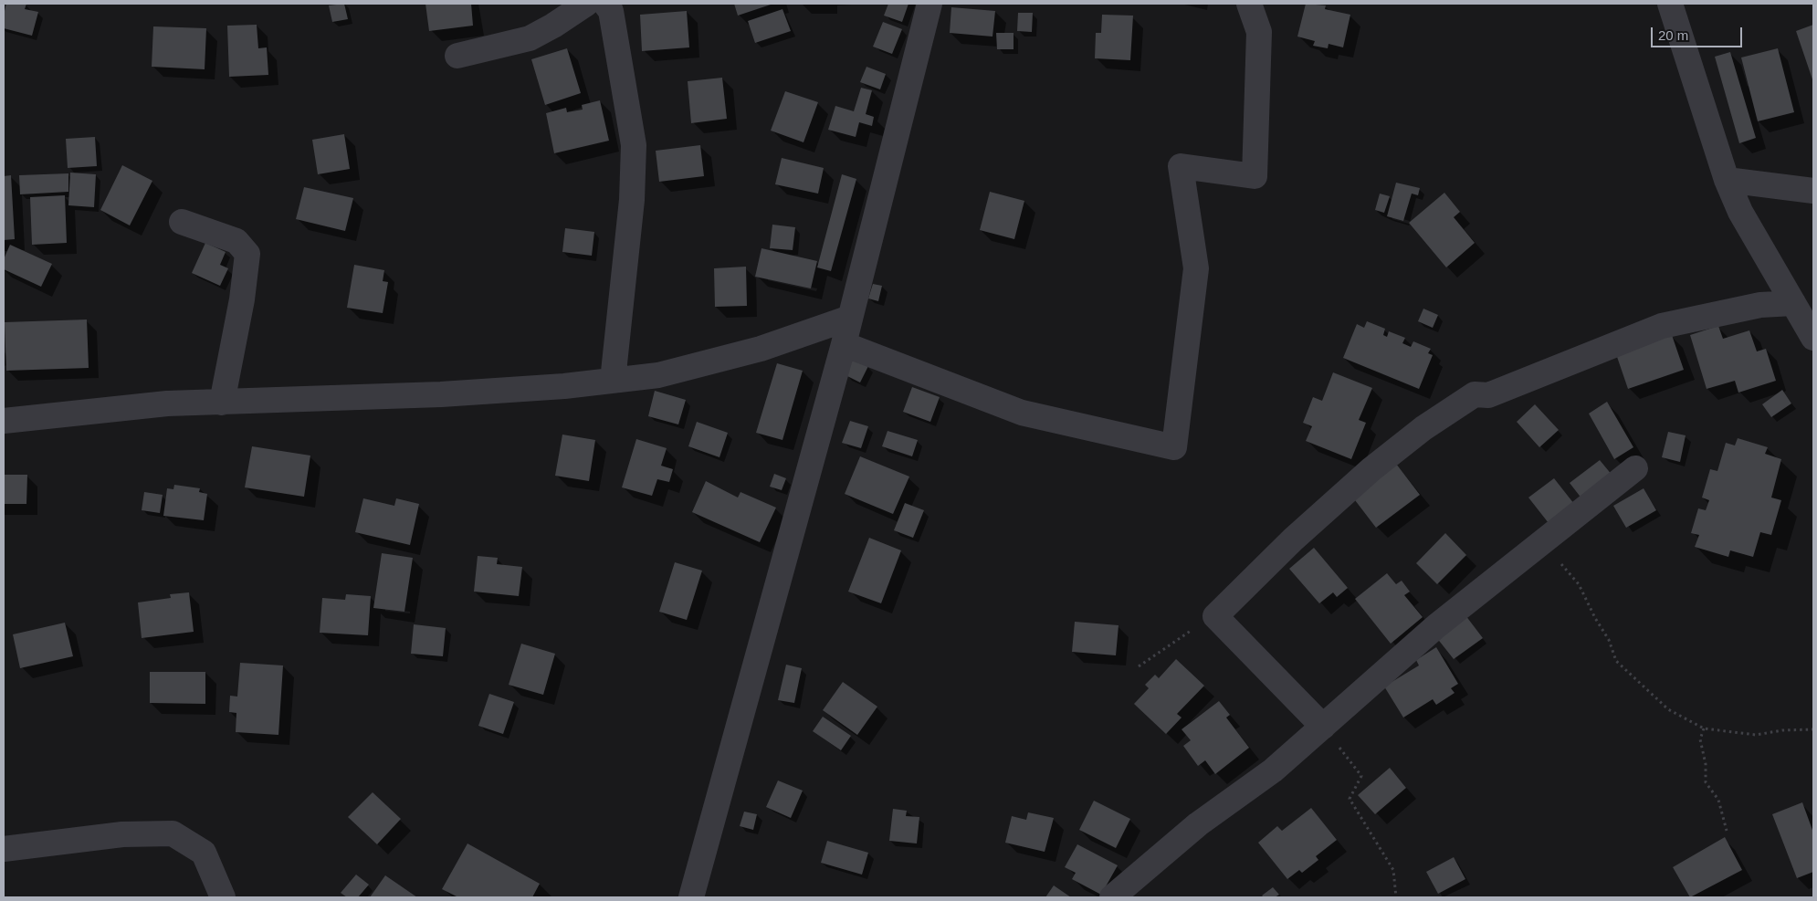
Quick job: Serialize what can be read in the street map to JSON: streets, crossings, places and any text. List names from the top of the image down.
{
  "scale_bar": "20 m"
}
